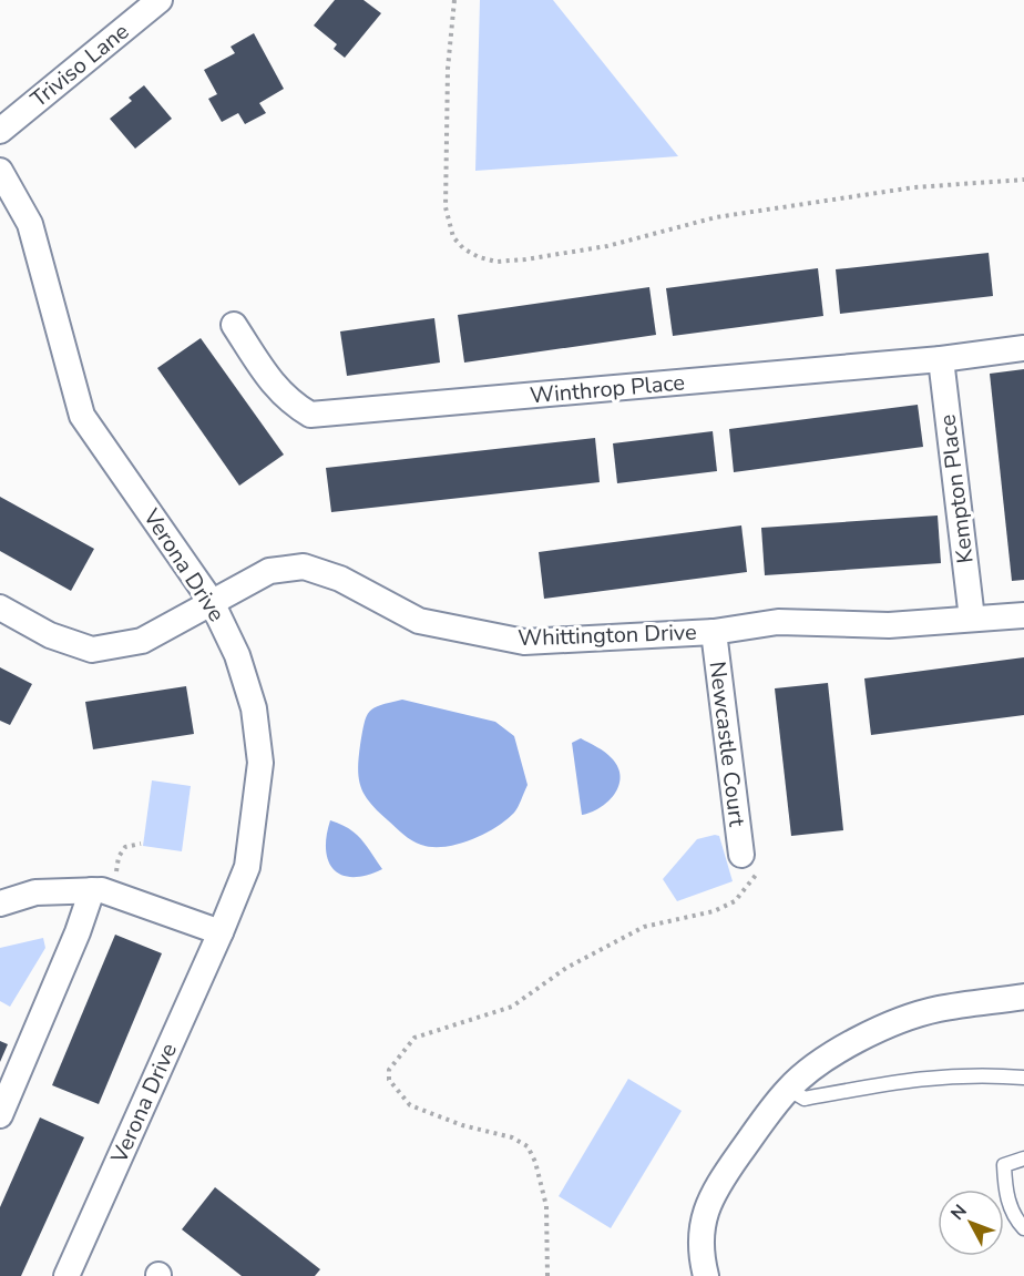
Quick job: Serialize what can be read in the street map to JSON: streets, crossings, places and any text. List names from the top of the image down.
{
  "streets": {
    "street": [
      "Triviso Lane",
      "Winthrop Place",
      "Kempton Place",
      "Verona Drive",
      "Whittington Drive",
      "Newcastle Court"
    ]
  },
  "crossings": [
    ["Winthrop Place", "Kempton Place"],
    ["Kempton Place", "Whittington Drive"],
    ["Verona Drive", "Whittington Drive"],
    ["Whittington Drive", "Newcastle Court"]
  ],
  "north": "top left"
}
